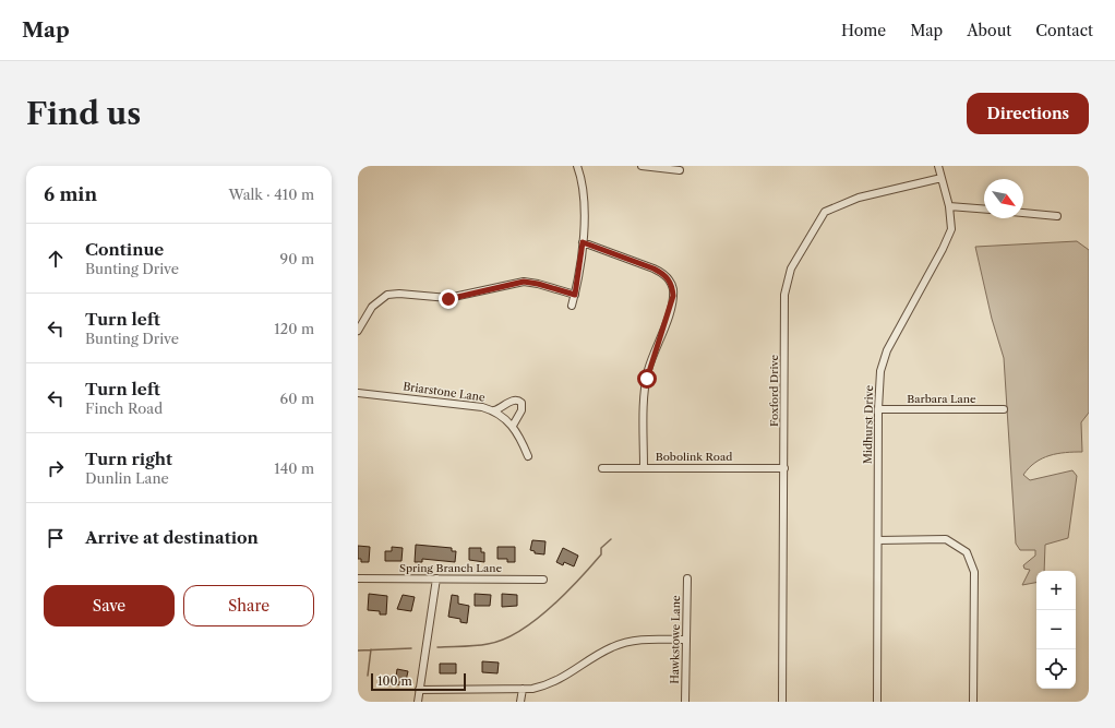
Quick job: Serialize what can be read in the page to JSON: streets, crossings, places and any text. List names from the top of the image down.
{
  "streets": {
    "street": [
      "Foxford Drive",
      "Briarstone Lane",
      "Barbara Lane",
      "Midhurst Drive",
      "Bobolink Road",
      "Spring Branch Lane",
      "Hawkstowe Lane"
    ]
  },
  "crossings": [
    ["Foxford Drive", "Midhurst Drive"],
    ["Foxford Drive", "Bobolink Road"],
    ["Barbara Lane", "Midhurst Drive"]
  ],
  "scale_bar": "100 m",
  "north": "bottom right",
  "page": {
    "header": "Map",
    "nav": [
      "Home",
      "Map",
      "About",
      "Contact"
    ],
    "buttons": [
      "Directions",
      ["Save", "Share"]
    ],
    "title": "Find us",
    "heading": ["6 min", "Walk · 410 m"],
    "list": [
      ["Continue", "Bunting Drive", "90 m"],
      ["Turn left", "Bunting Drive", "120 m"],
      ["Turn left", "Finch Road", "60 m"],
      ["Turn right", "Dunlin Lane", "140 m"],
      "Arrive at destination"
    ],
    "map_buttons": ["+", "−"],
    "scale": "100 m"
  }
}
